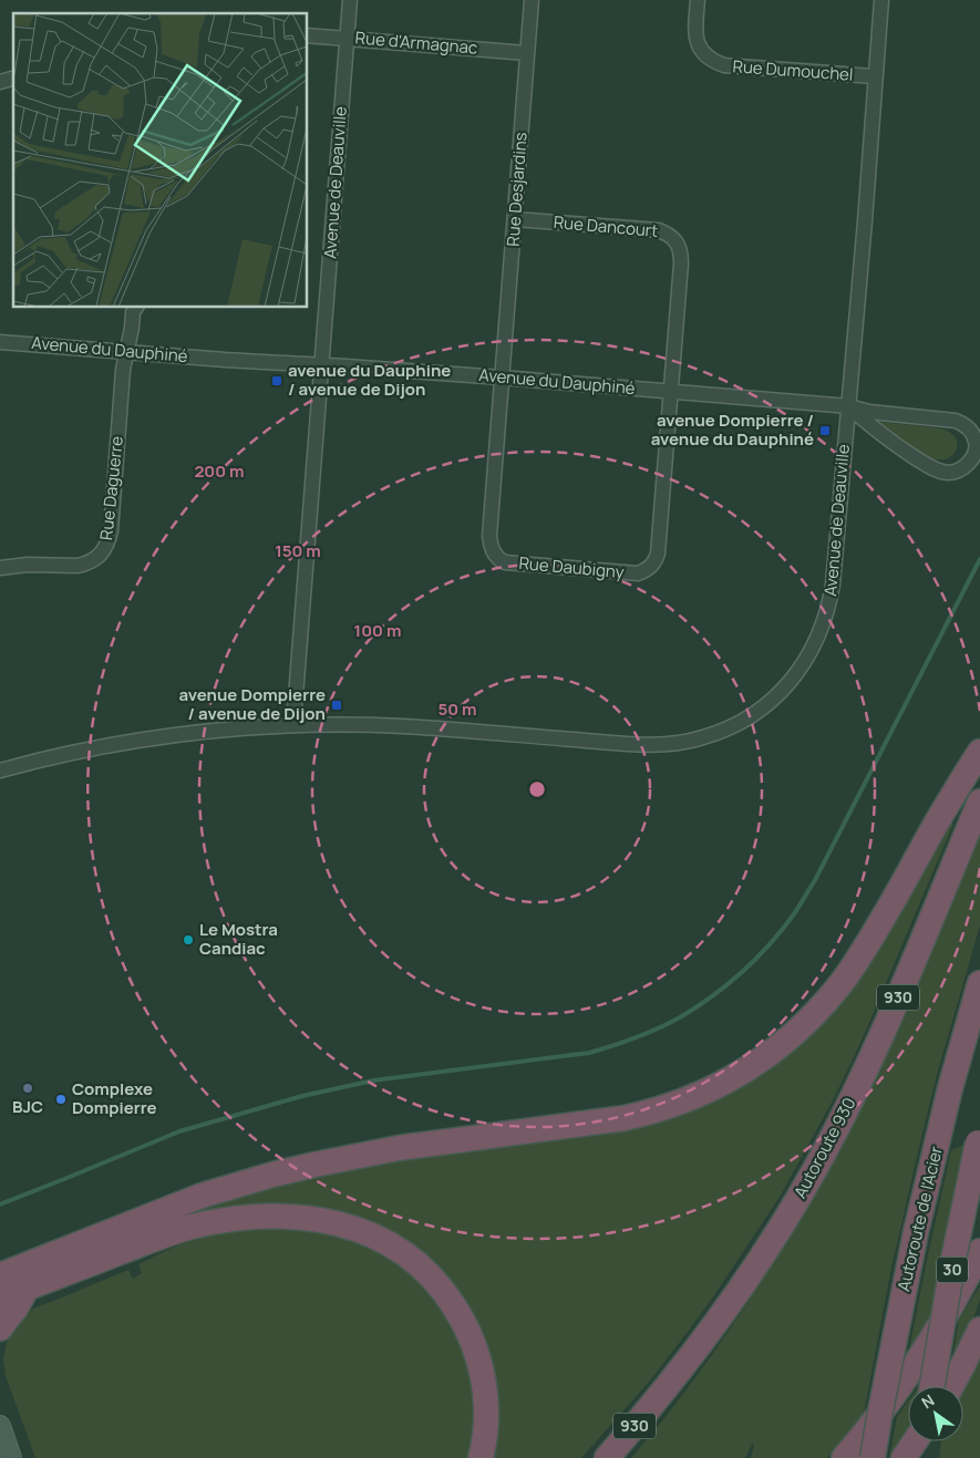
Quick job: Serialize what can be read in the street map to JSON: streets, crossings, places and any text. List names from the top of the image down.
{
  "streets": {
    "highway": [
      "930",
      "Autoroute 930",
      "Autoroute de l'Acier",
      "30"
    ],
    "street": [
      "Rue d'Armagnac",
      "Rue Dumouchel",
      "Avenue de Deauville",
      "Rue Desjardins",
      "Rue Dancourt",
      "Avenue du Dauphiné",
      "Rue Daguerre",
      "Rue Daubigny"
    ]
  },
  "crossings": [
    ["Rue d'Armagnac", "Avenue de Deauville"],
    ["Rue d'Armagnac", "Rue Desjardins"],
    ["Rue Dumouchel", "Avenue de Deauville"],
    ["Avenue de Deauville", "Avenue du Dauphiné"],
    ["Rue Desjardins", "Rue Dancourt"],
    ["Rue Desjardins", "Avenue du Dauphiné"],
    ["Rue Desjardins", "Rue Daubigny"],
    ["Rue Dancourt", "Avenue du Dauphiné"],
    ["Rue Dancourt", "Rue Daubigny"],
    ["Avenue du Dauphiné", "Rue Daguerre"],
    ["Avenue du Dauphiné", "Rue Daubigny"]
  ],
  "places": {
    "transit": ["avenue du Dauphine / avenue de Dijon", "avenue Dompierre / avenue du Dauphiné", "avenue Dompierre / avenue de Dijon"],
    "other": ["Le Mostra Candiac", "BJC", "Complexe Dompierre"]
  },
  "north": "top left",
  "rings": [
    "200 m",
    "150 m",
    "100 m",
    "50 m"
  ]
}
